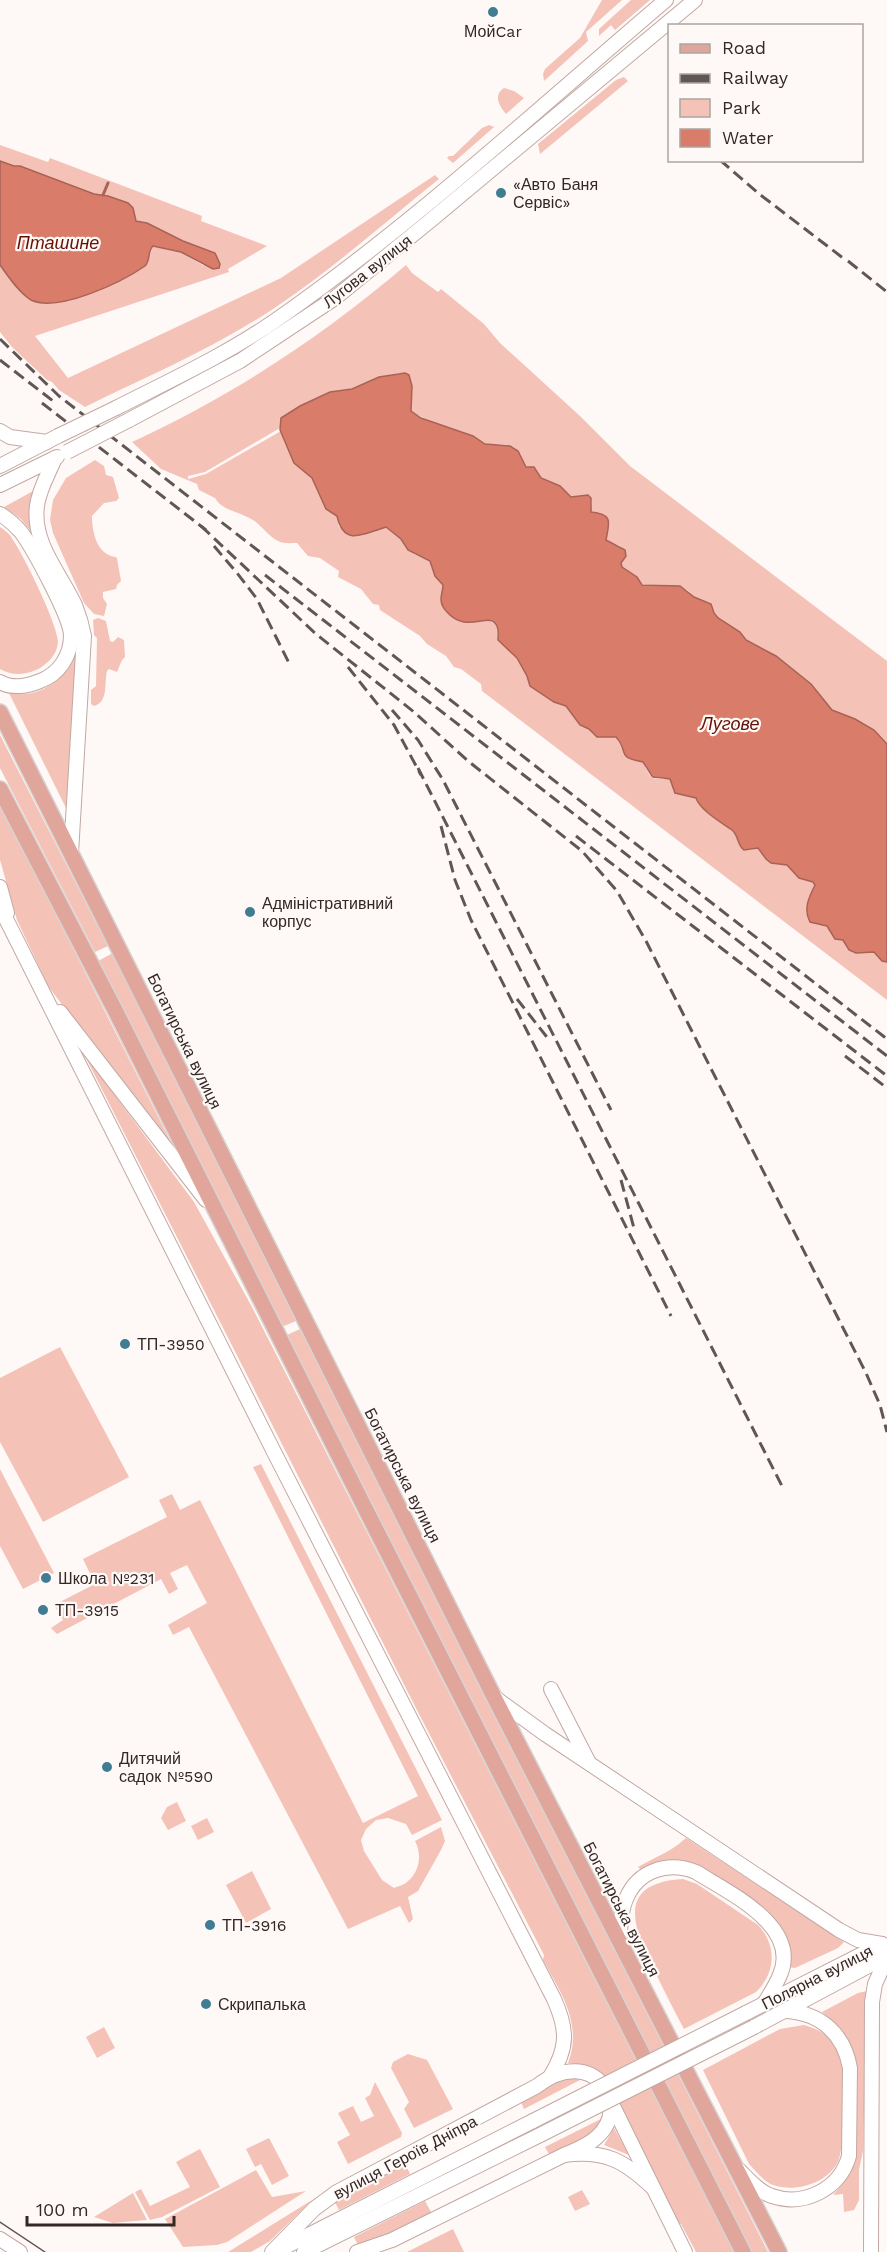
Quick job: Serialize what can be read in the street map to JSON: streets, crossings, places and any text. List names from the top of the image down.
{
  "streets": {
    "main road": [
      "Лугова вулиця",
      "Богатирська вулиця",
      "Полярна вулиця",
      "вулиця Героїв Дніпра"
    ]
  },
  "crossings": [
    ["Полярна вулиця", "вулиця Героїв Дніпра"]
  ],
  "water": ["Пташине", "Лугове"],
  "places": [
    "МойCar",
    "«Авто Баня Сервіс»",
    "Адміністративний корпус",
    "ТП-3950",
    "Школа №231",
    "ТП-3915",
    "Дитячий садок №590",
    "ТП-3916",
    "Скрипалька"
  ],
  "legend": [
    "Road",
    "Railway",
    "Park",
    "Water"
  ],
  "scale_bar": "100 m"
}
